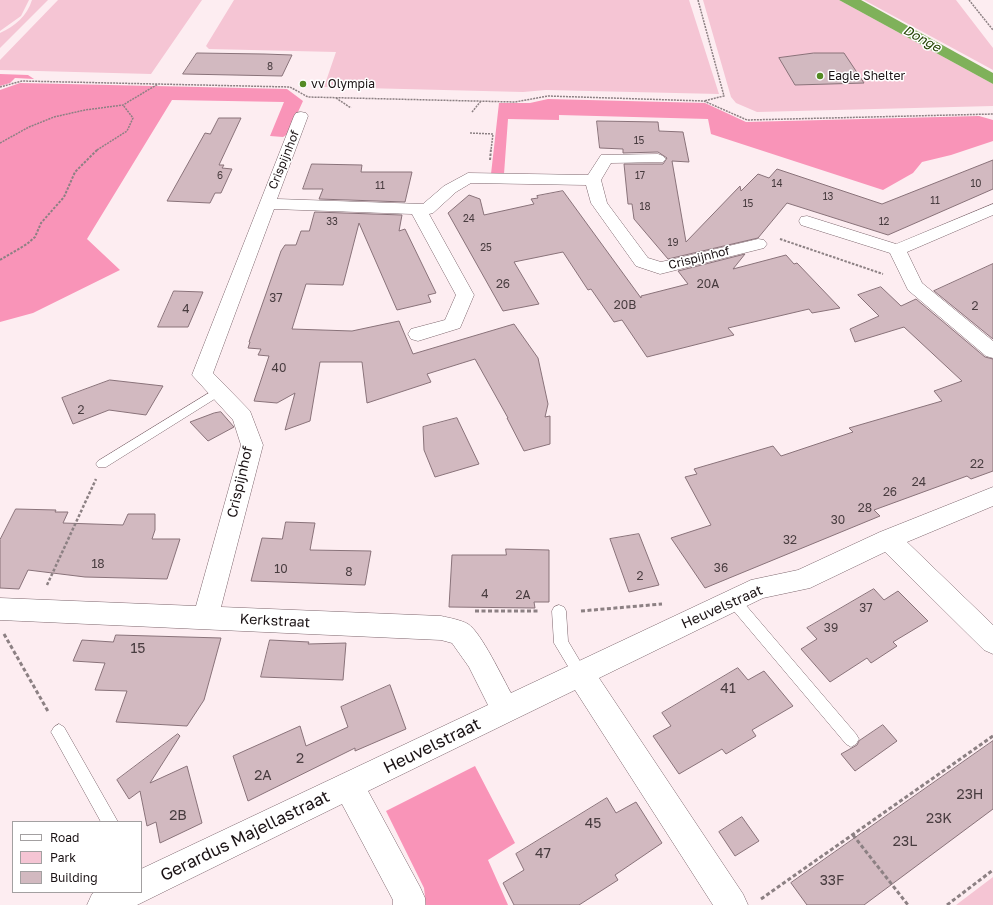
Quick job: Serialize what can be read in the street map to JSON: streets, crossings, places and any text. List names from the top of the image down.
{
  "streets": {
    "street": [
      "Crispijnhof",
      "Heuvelstraat",
      "Kerkstraat",
      "Gerardus Majellastraat"
    ]
  },
  "crossings": [
    ["Crispijnhof", "Kerkstraat"],
    ["Heuvelstraat", "Kerkstraat"],
    ["Heuvelstraat", "Gerardus Majellastraat"]
  ],
  "water": ["Donge"],
  "places": ["Eagle Shelter", "vv Olympia"],
  "house_numbers": [
    "8",
    "15",
    "6",
    "17",
    "14",
    "10",
    "11",
    "13",
    "11",
    "15",
    "18",
    "24",
    "33",
    "12",
    "19",
    "25",
    "26",
    "20A",
    "37",
    "20B",
    "2",
    "4",
    "40",
    "2",
    "22",
    "24",
    "26",
    "28",
    "30",
    "32",
    "18",
    "36",
    "10",
    "8",
    "2",
    "4",
    "2A",
    "37",
    "39",
    "15",
    "41",
    "2",
    "2A",
    "23H",
    "2B",
    "23K",
    "45",
    "23L",
    "47",
    "33F"
  ],
  "legend": ["Road", "Park", "Building"]
}
